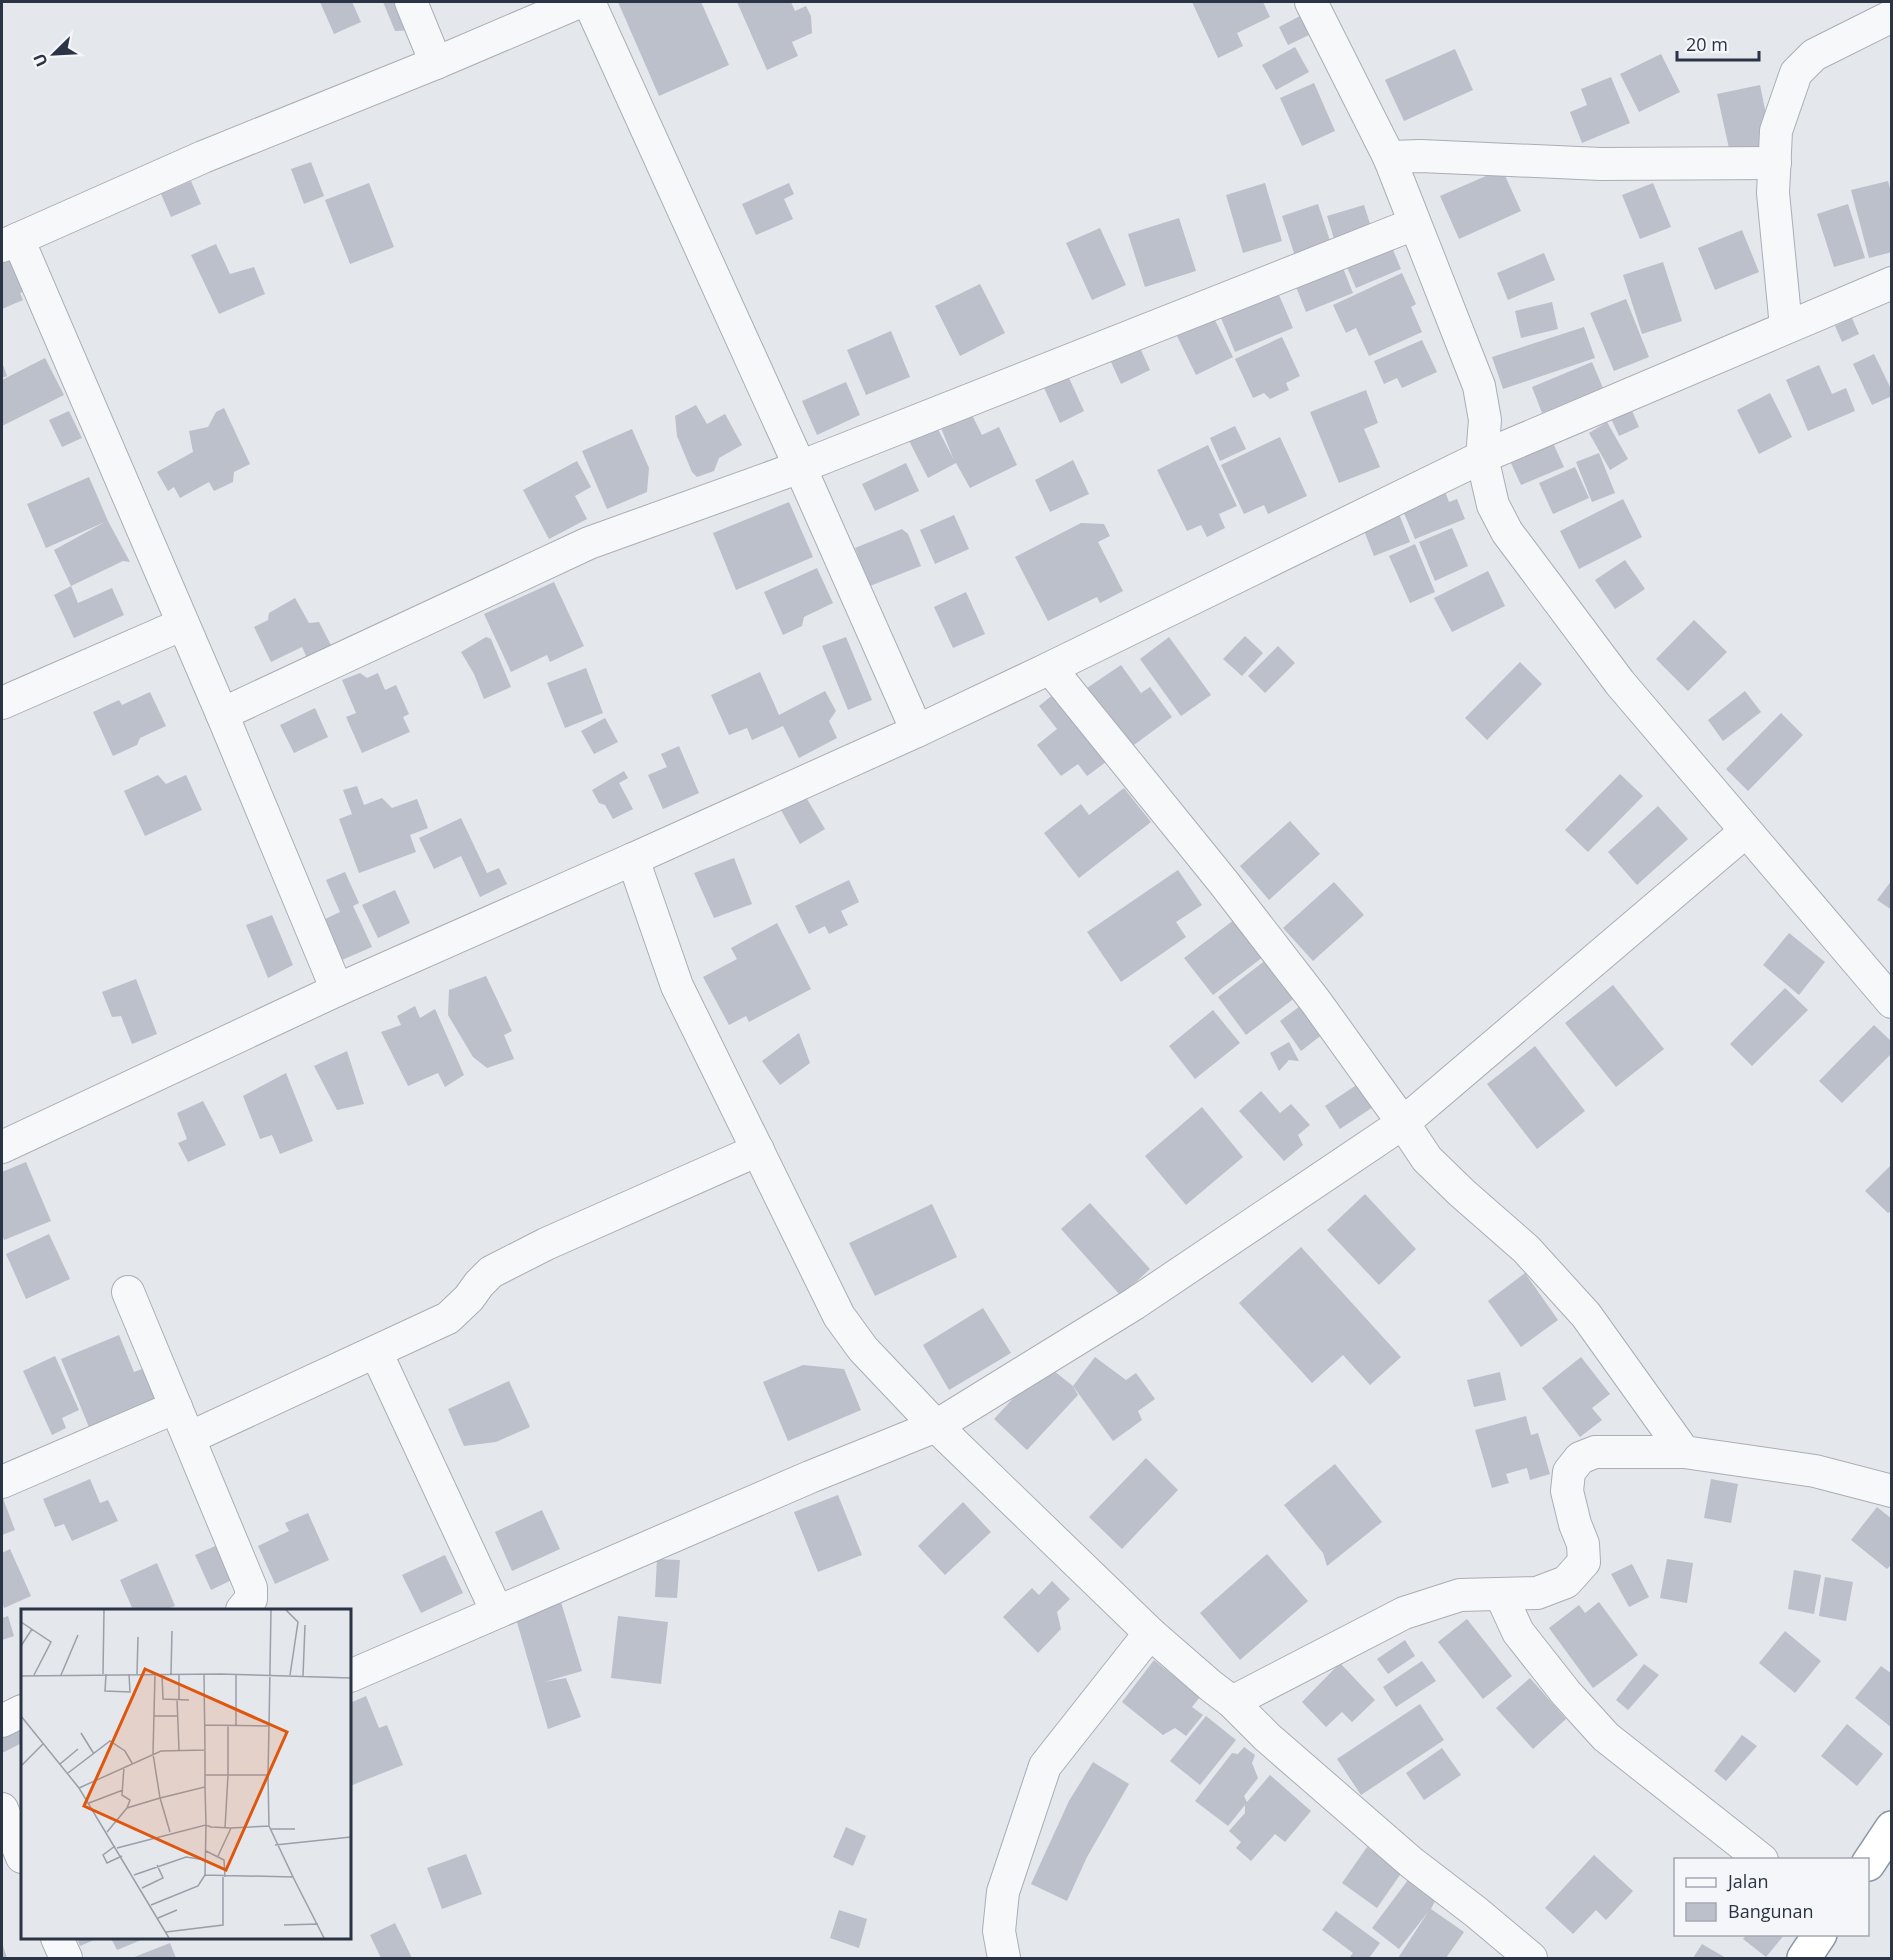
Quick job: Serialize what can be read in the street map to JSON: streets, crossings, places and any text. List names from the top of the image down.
{
  "legend": ["Jalan", "Bangunan"],
  "scale_bar": "20 m",
  "north": "bottom left"
}
